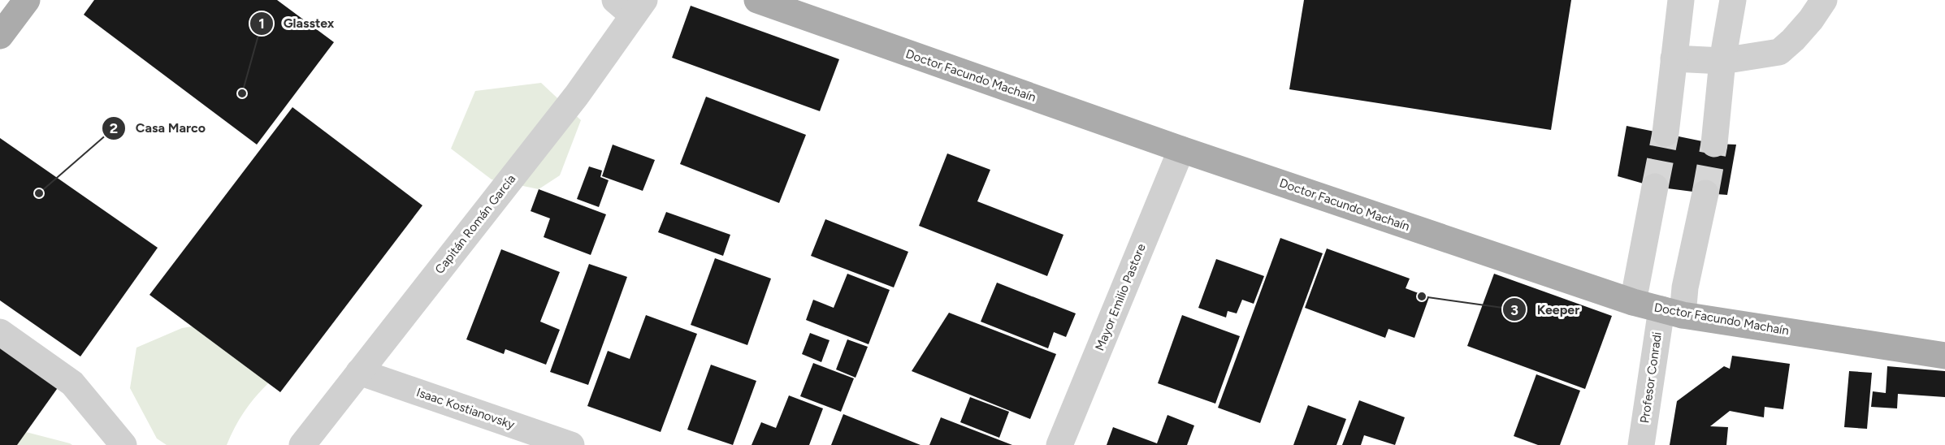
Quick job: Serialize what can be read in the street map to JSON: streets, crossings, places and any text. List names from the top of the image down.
{
  "streets": {
    "main road": ["Doctor Facundo Machaín"],
    "street": [
      "Capitán Román García",
      "Mayor Emilio Pastore",
      "Profesor Conradi",
      "Isaac Kostianovsky"
    ]
  },
  "crossings": [
    ["Doctor Facundo Machaín", "Mayor Emilio Pastore"],
    ["Doctor Facundo Machaín", "Profesor Conradi"],
    ["Capitán Román García", "Isaac Kostianovsky"]
  ],
  "places": ["Glasstex", "Casa Marco", "Keeper"]
}
